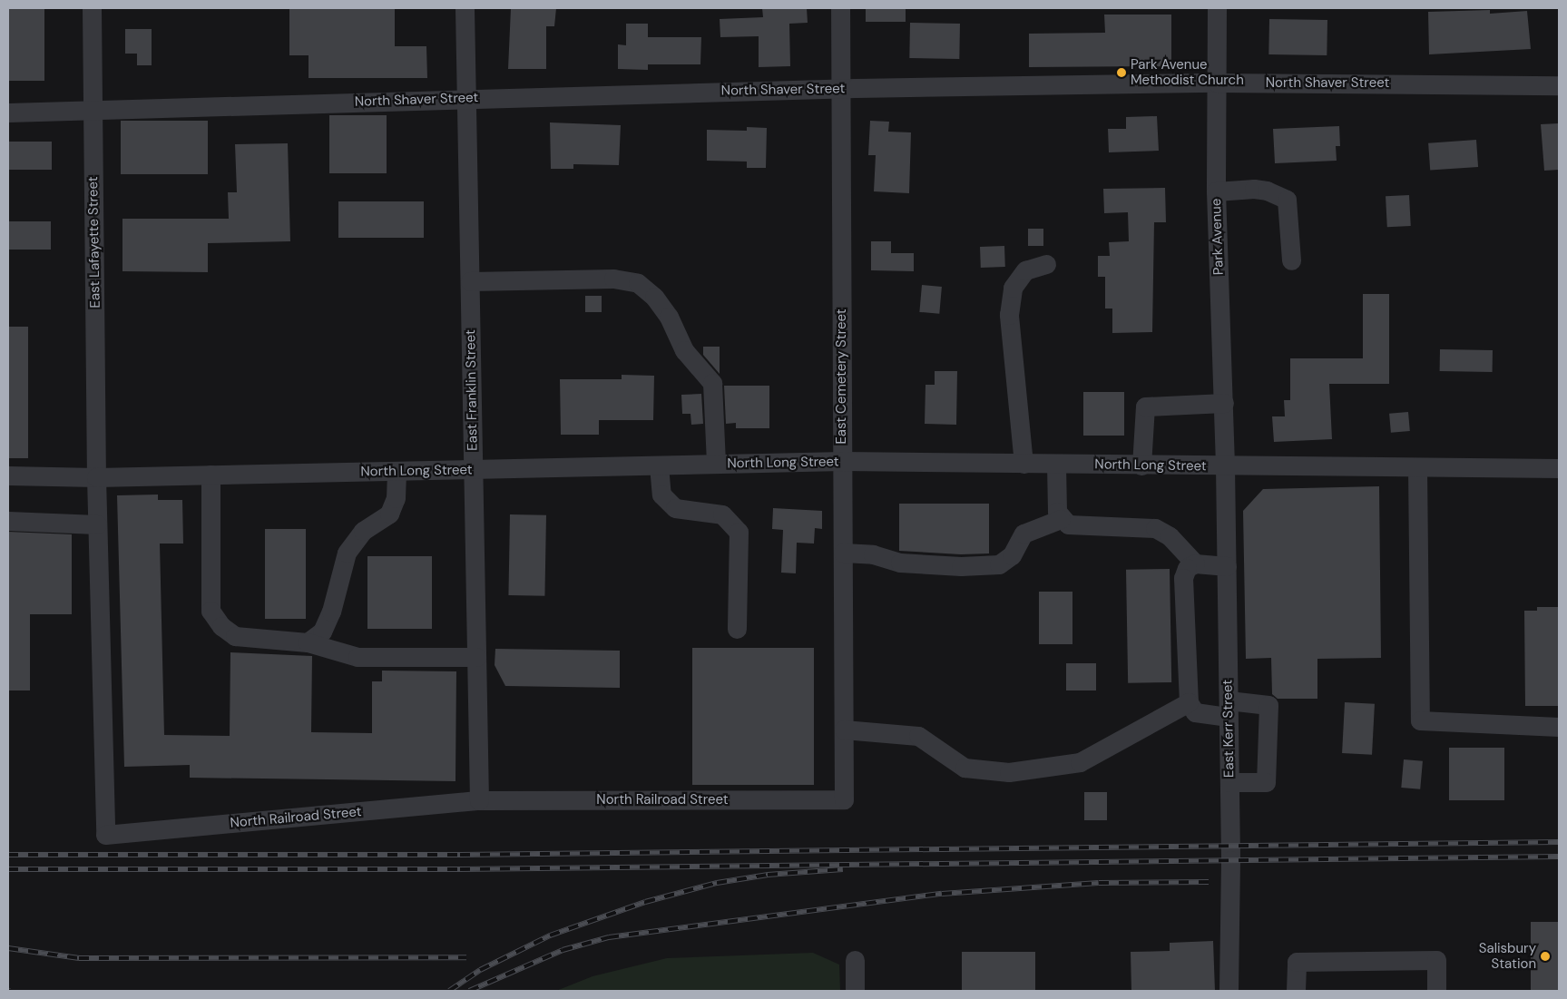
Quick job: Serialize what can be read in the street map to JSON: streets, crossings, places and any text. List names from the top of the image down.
{
  "streets": {
    "street": [
      "North Shaver Street",
      "Park Avenue",
      "East Lafayette Street",
      "East Cemetery Street",
      "East Franklin Street",
      "North Long Street",
      "East Kerr Street",
      "North Railroad Street"
    ]
  },
  "crossings": [
    ["North Shaver Street", "Park Avenue"],
    ["North Shaver Street", "East Lafayette Street"],
    ["North Shaver Street", "East Cemetery Street"],
    ["North Shaver Street", "East Franklin Street"],
    ["Park Avenue", "North Long Street"],
    ["Park Avenue", "East Kerr Street"],
    ["East Lafayette Street", "North Long Street"],
    ["East Lafayette Street", "North Railroad Street"],
    ["East Cemetery Street", "North Long Street"],
    ["East Cemetery Street", "North Railroad Street"],
    ["East Franklin Street", "North Long Street"],
    ["East Franklin Street", "North Railroad Street"],
    ["North Long Street", "East Kerr Street"],
    ["North Long Street", "North Railroad Street"]
  ],
  "places": ["Park Avenue Methodist Church", "Salisbury Station"]
}
